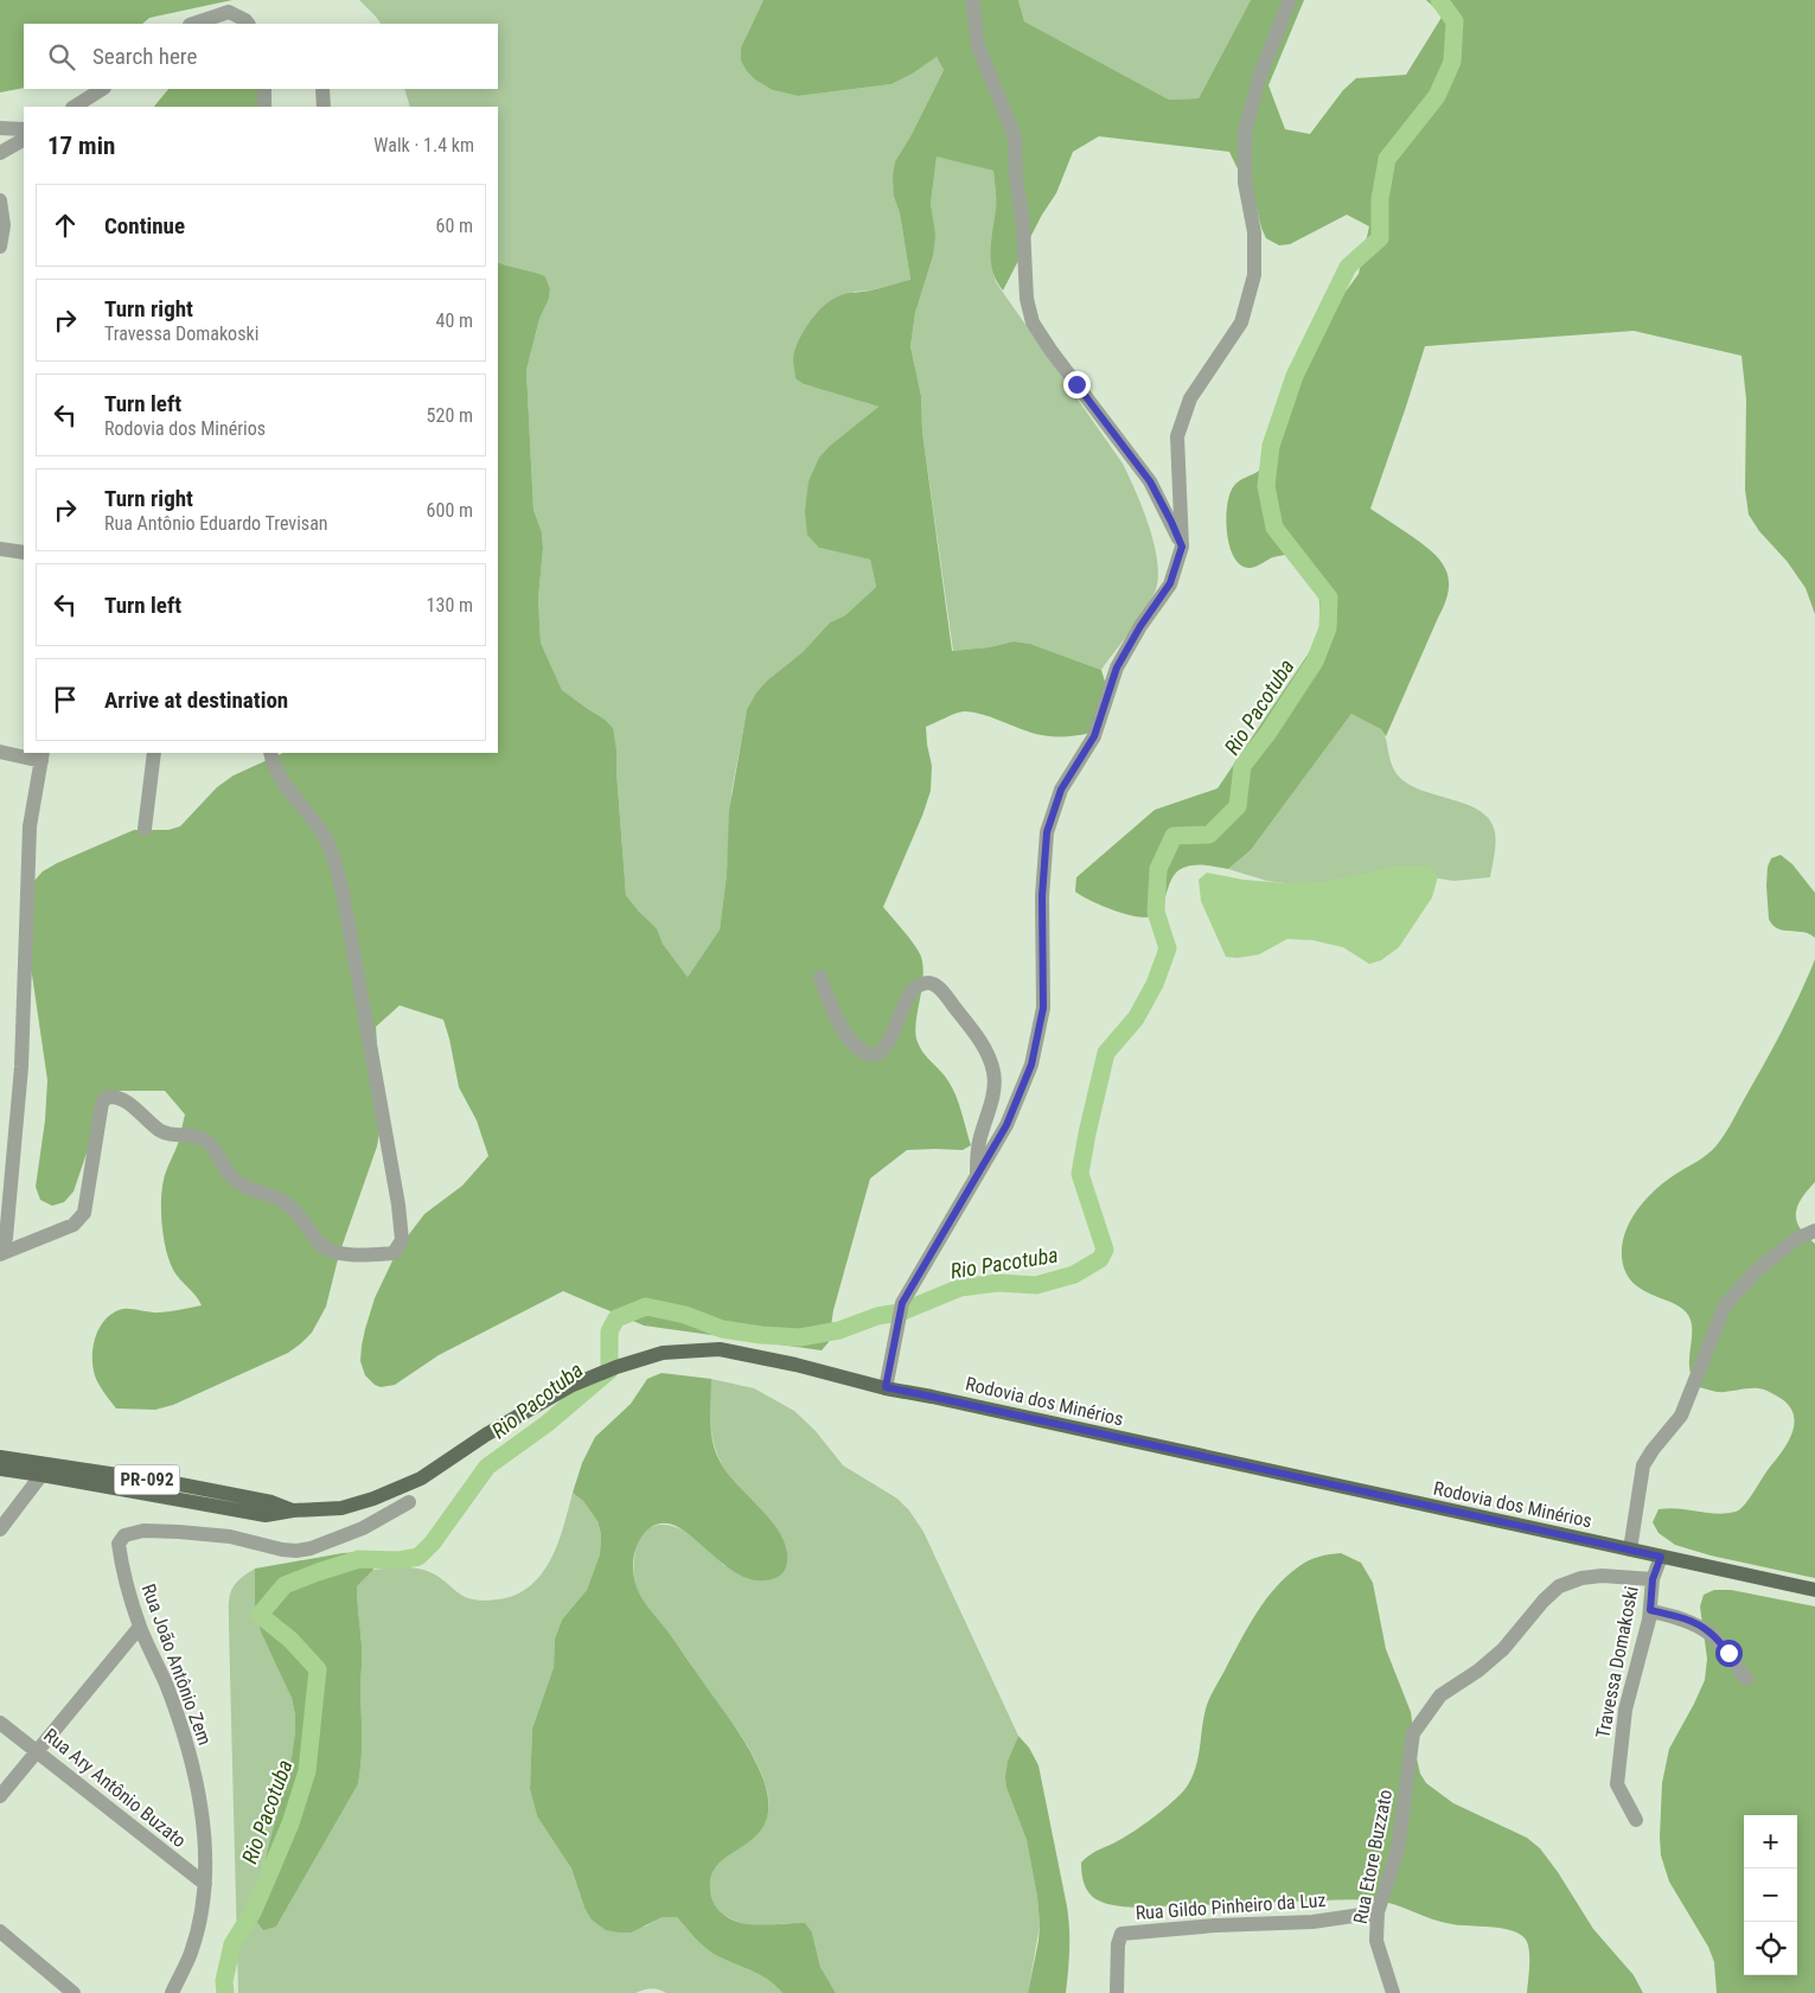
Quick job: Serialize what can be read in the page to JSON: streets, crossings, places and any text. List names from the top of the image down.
{
  "streets": {
    "main road": ["Rodovia dos Minérios", "PR-092"],
    "street": [
      "Travessa Domakoski",
      "Rua João Antônio Zem",
      "Rua Ary Antônio Buzato",
      "Rua Etore Buzzato",
      "Rua Gildo Pinheiro da Luz"
    ]
  },
  "crossings": [
    ["Travessa Domakoski", "Rua Etore Buzzato"],
    ["Rua João Antônio Zem", "Rua Ary Antônio Buzato"],
    ["Rua Etore Buzzato", "Rua Gildo Pinheiro da Luz"]
  ],
  "water": ["Rio Pacotuba"],
  "page": {
    "search": "Search here",
    "heading": ["17 min", "Walk · 1.4 km"],
    "list": [
      ["Continue", "60 m"],
      ["Turn right", "Travessa Domakoski", "40 m"],
      ["Turn left", "Rodovia dos Minérios", "520 m"],
      ["Turn right", "Rua Antônio Eduardo Trevisan", "600 m"],
      ["Turn left", "130 m"],
      "Arrive at destination"
    ],
    "map_buttons": ["+", "−"]
  }
}
